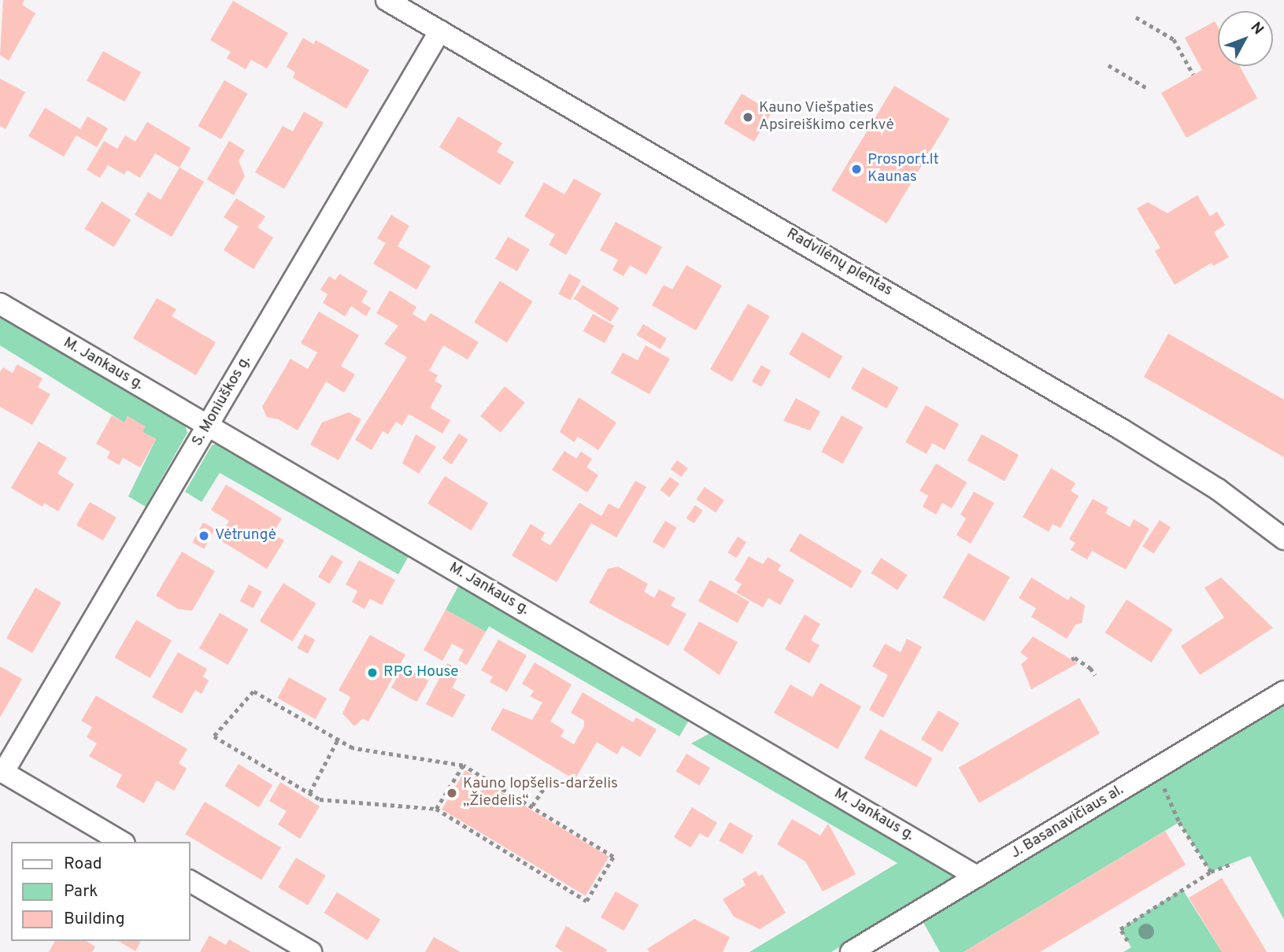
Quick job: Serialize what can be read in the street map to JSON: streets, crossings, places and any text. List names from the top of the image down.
{
  "streets": {
    "street": [
      "Radvilėnų plentas",
      "M. Jankaus g.",
      "S. Moniuškos g.",
      "J. Basanavičiaus al."
    ]
  },
  "crossings": [
    ["Radvilėnų plentas", "S. Moniuškos g."],
    ["M. Jankaus g.", "S. Moniuškos g."],
    ["M. Jankaus g.", "J. Basanavičiaus al."]
  ],
  "places": [
    "Kauno Viešpaties Apsireiškimo cerkvė",
    "Prosport.lt Kaunas",
    "Vėtrungė",
    "RPG House",
    "Kauno lopšelis-darželis „Žiedelis“"
  ],
  "legend": ["Road", "Park", "Building"],
  "north": "top right"
}
